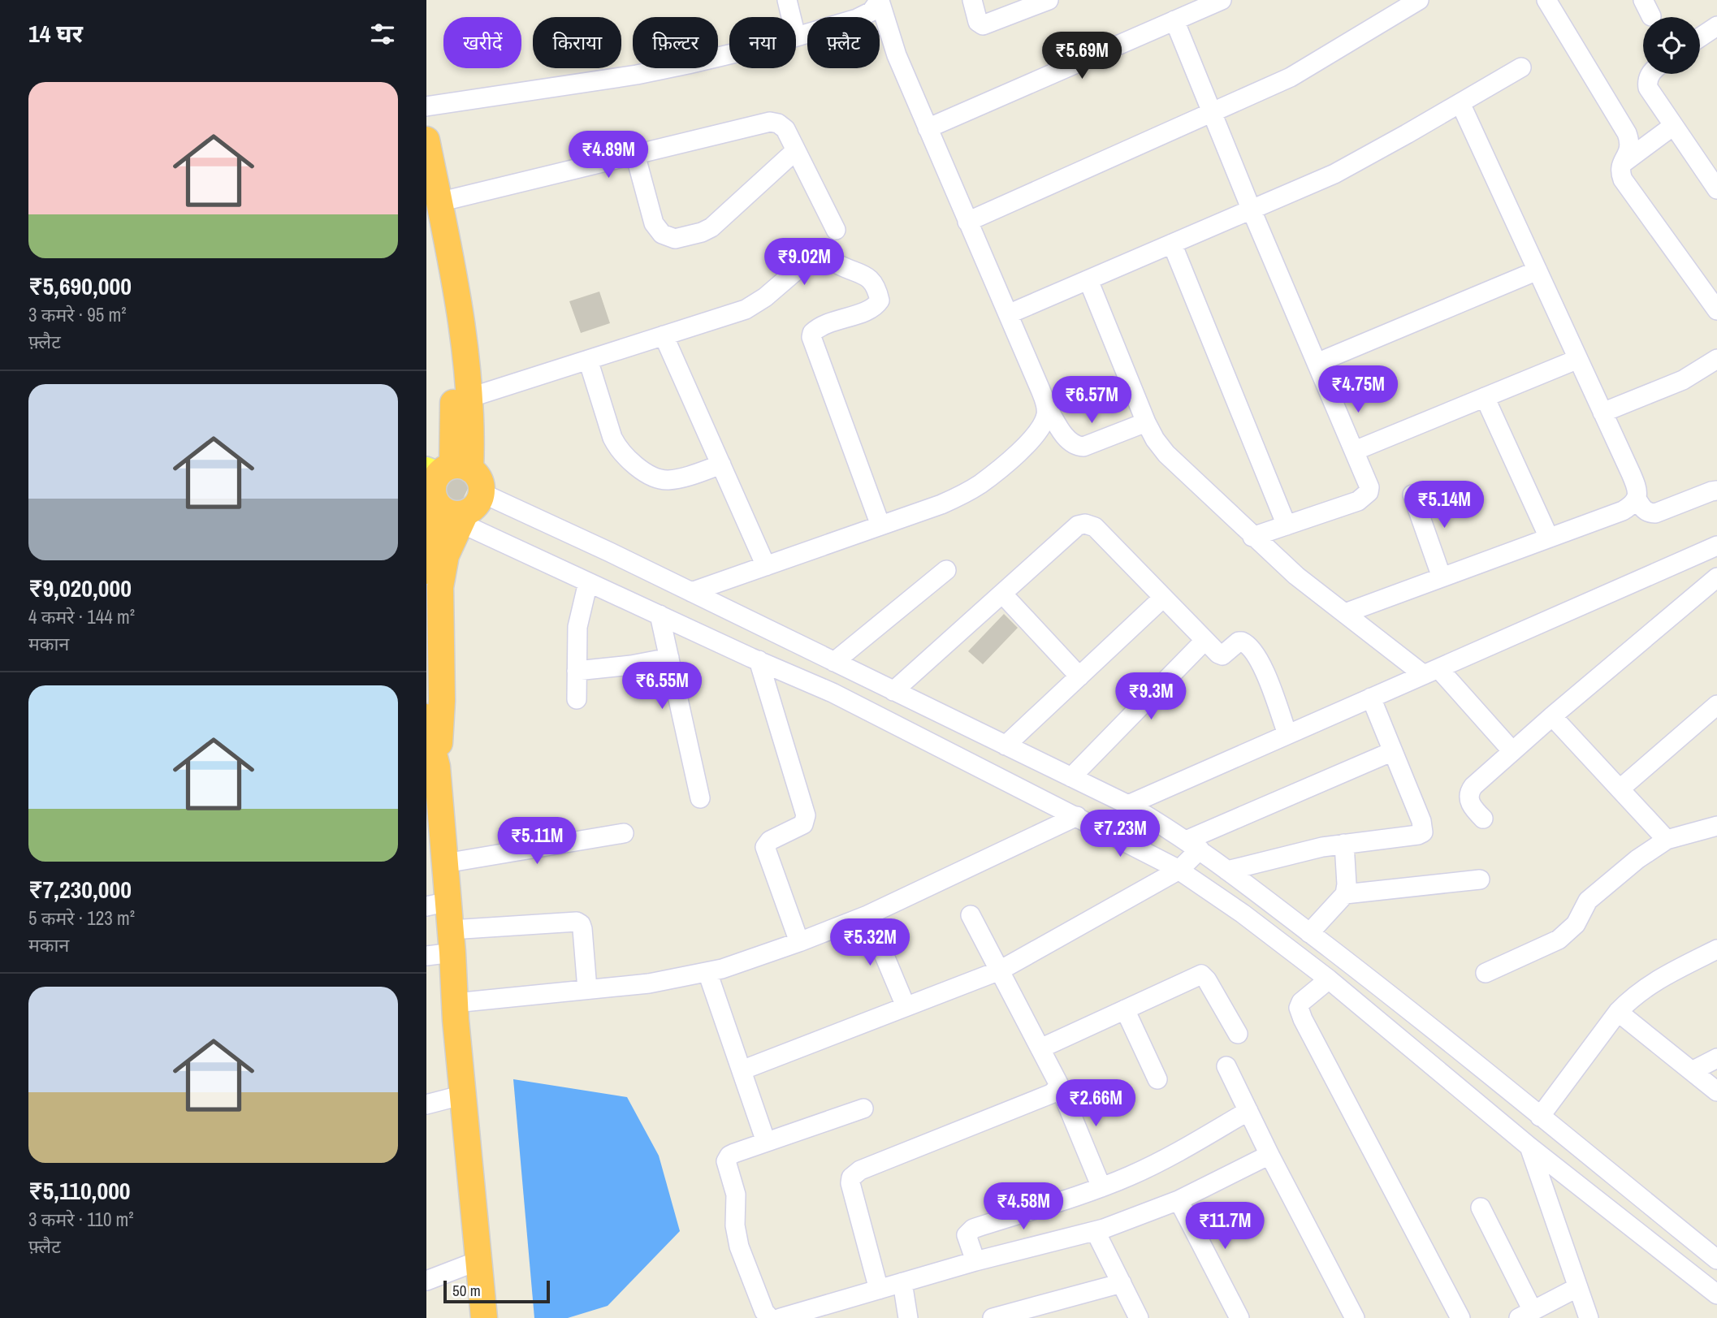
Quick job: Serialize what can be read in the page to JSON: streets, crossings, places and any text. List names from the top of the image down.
{
  "scale_bar": "50 m",
  "page": {
    "heading": "14 घर",
    "chip": [
      "खरीदें",
      "किराया",
      "फ़िल्टर",
      "नया",
      "फ़्लैट"
    ],
    "price": [
      "₹5.69M",
      "₹4.89M",
      "₹9.02M",
      "₹4.75M",
      "₹6.57M",
      "₹5.14M",
      "₹6.55M",
      "₹9.3M",
      "₹7.23M",
      "₹5.11M",
      "₹5.32M",
      "₹2.66M",
      "₹4.58M",
      "₹11.7M"
    ],
    "list": [
      {
        "name": "₹5,690,000",
        "note": "3 कमरे · 95 m² · फ़्लैट"
      },
      {
        "name": "₹9,020,000",
        "note": "4 कमरे · 144 m² · मकान"
      },
      {
        "name": "₹7,230,000",
        "note": "5 कमरे · 123 m² · मकान"
      },
      {
        "name": "₹5,110,000",
        "note": "3 कमरे · 110 m² · फ़्लैट"
      }
    ],
    "scale": "50 m"
  }
}
